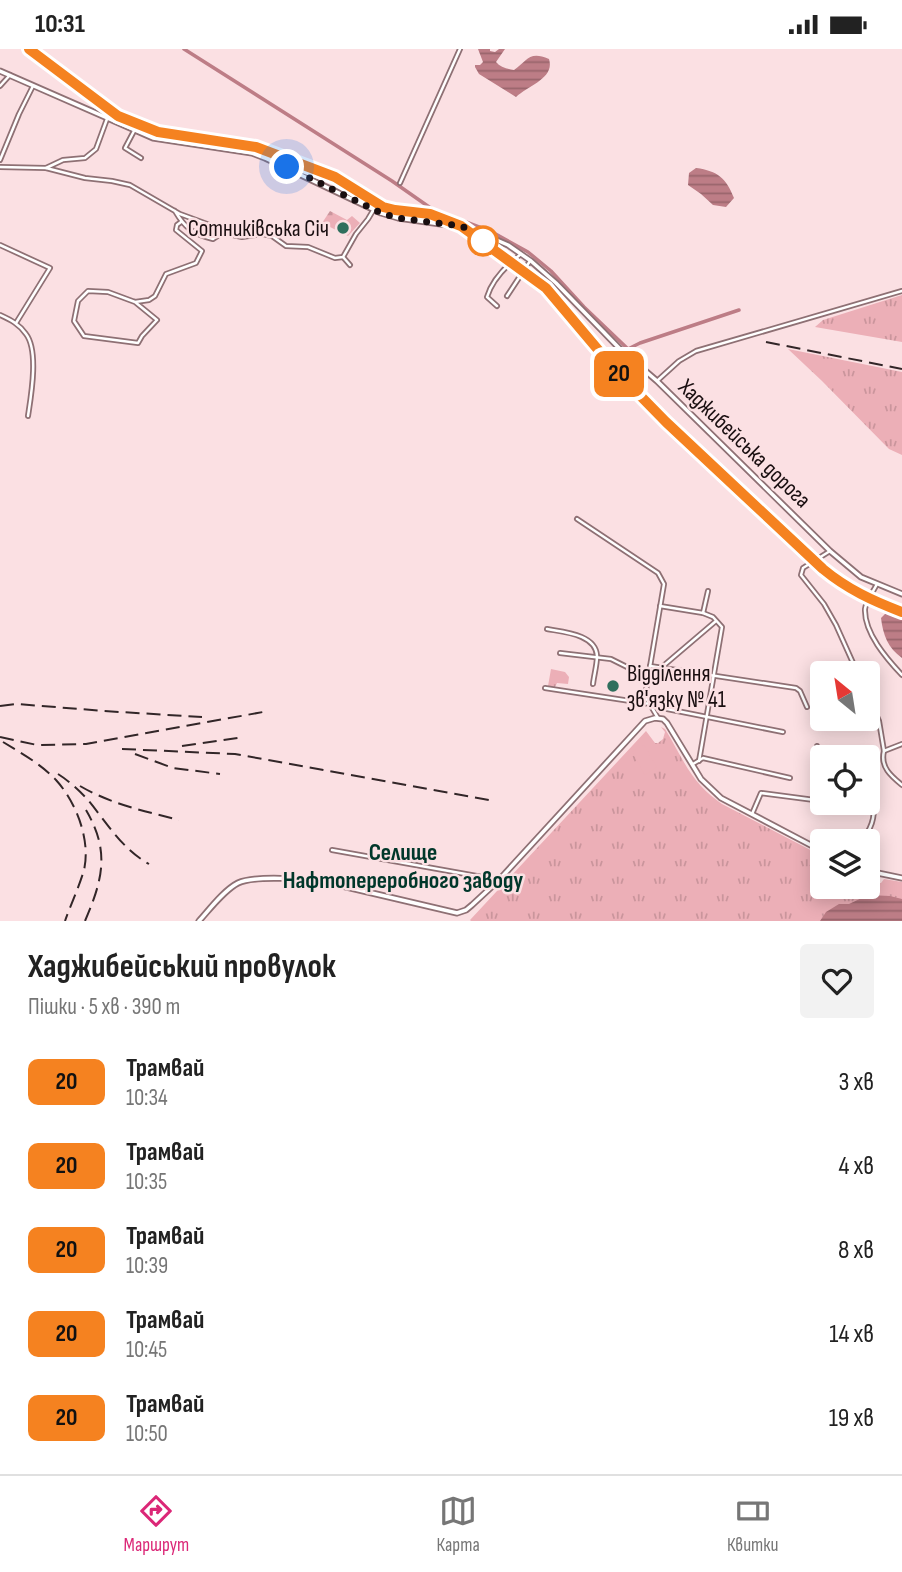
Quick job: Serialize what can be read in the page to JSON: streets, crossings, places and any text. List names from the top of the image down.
{
  "streets": {
    "street": ["Хаджибейська дорога"]
  },
  "districts": ["Селище Нафтопереробного заводу"],
  "places": ["Сотниківська Січ", "Відділення зв'язку № 41"],
  "lines": ["tram line 20"],
  "north": "top left",
  "page": {
    "status": "10:31",
    "on_map": "20",
    "heading": ["Хаджибейський провулок", "Пішки · 5 хв · 390 m"],
    "list": [
      {
        "mark": "20",
        "name": "Трамвай",
        "note": "10:34",
        "value": "3 хв"
      },
      {
        "mark": "20",
        "name": "Трамвай",
        "note": "10:35",
        "value": "4 хв"
      },
      {
        "mark": "20",
        "name": "Трамвай",
        "note": "10:39",
        "value": "8 хв"
      },
      {
        "mark": "20",
        "name": "Трамвай",
        "note": "10:45",
        "value": "14 хв"
      },
      {
        "mark": "20",
        "name": "Трамвай",
        "note": "10:50",
        "value": "19 хв"
      }
    ],
    "tabs": ["Маршрут", "Карта", "Квитки"]
  }
}
